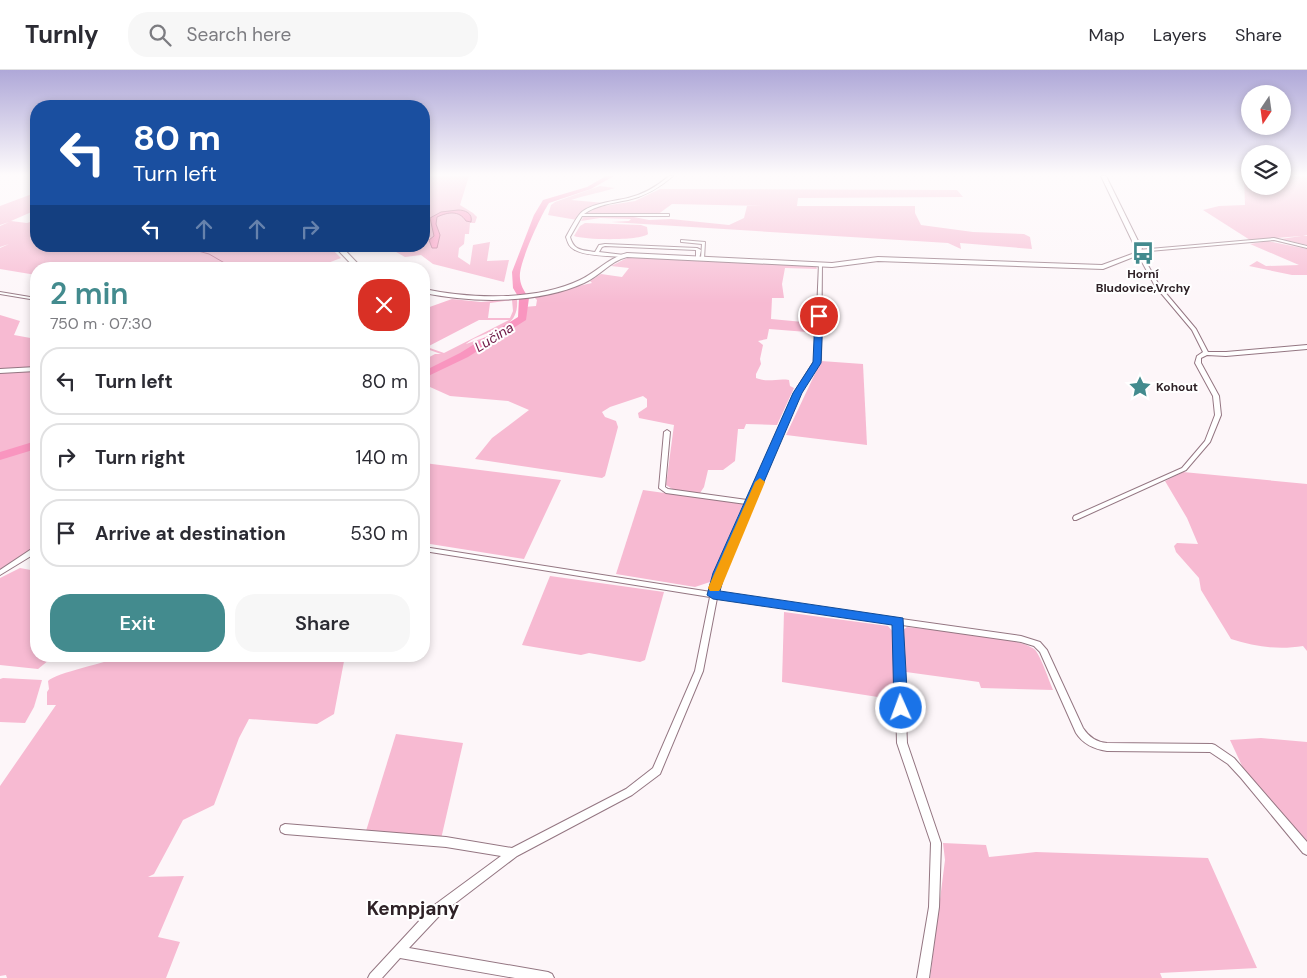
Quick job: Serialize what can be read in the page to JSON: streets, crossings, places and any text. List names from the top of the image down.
{
  "districts": ["Kempjany"],
  "water": ["Lučina"],
  "places": {
    "bus stop": ["Horní Bludovice,Vrchy"],
    "place": ["Kohout"]
  },
  "north": "bottom",
  "page": {
    "header": "Turnly",
    "search": "Search here",
    "nav": ["Map", "Layers", "Share"],
    "turn": ["80 m", "Turn left"],
    "heading": ["2 min", "750 m · 07:30"],
    "list": [
      {
        "name": "Turn left",
        "value": "80 m"
      },
      {
        "name": "Turn right",
        "value": "140 m"
      },
      {
        "name": "Arrive at destination",
        "value": "530 m"
      }
    ],
    "buttons": ["Exit", "Share"]
  }
}
